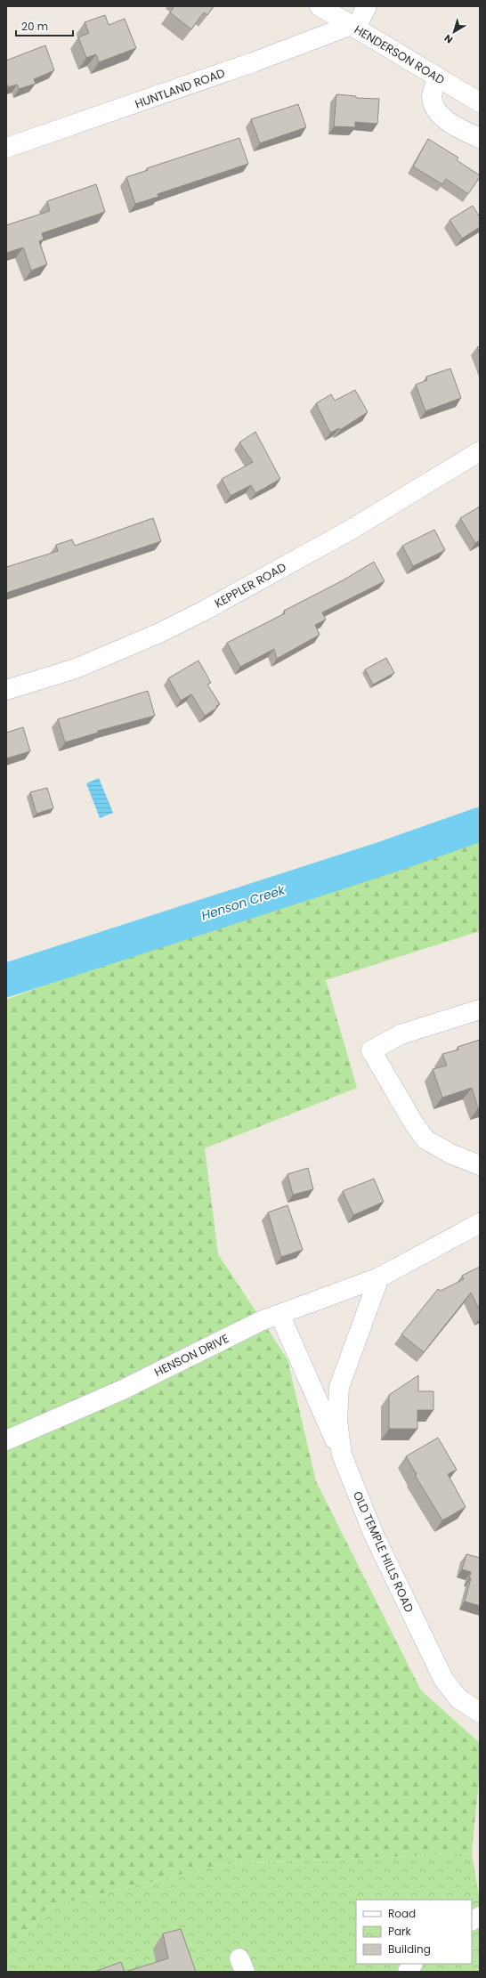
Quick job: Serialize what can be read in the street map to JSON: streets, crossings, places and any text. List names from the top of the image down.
{
  "streets": {
    "street": [
      "HENDERSON ROAD",
      "HUNTLAND ROAD",
      "KEPPLER ROAD",
      "HENSON DRIVE",
      "OLD TEMPLE HILLS ROAD"
    ]
  },
  "crossings": [
    ["HENDERSON ROAD", "HUNTLAND ROAD"],
    ["HENSON DRIVE", "OLD TEMPLE HILLS ROAD"]
  ],
  "water": ["Henson Creek"],
  "legend": ["Road", "Park", "Building"],
  "scale_bar": "20 m",
  "north": "bottom left"
}
